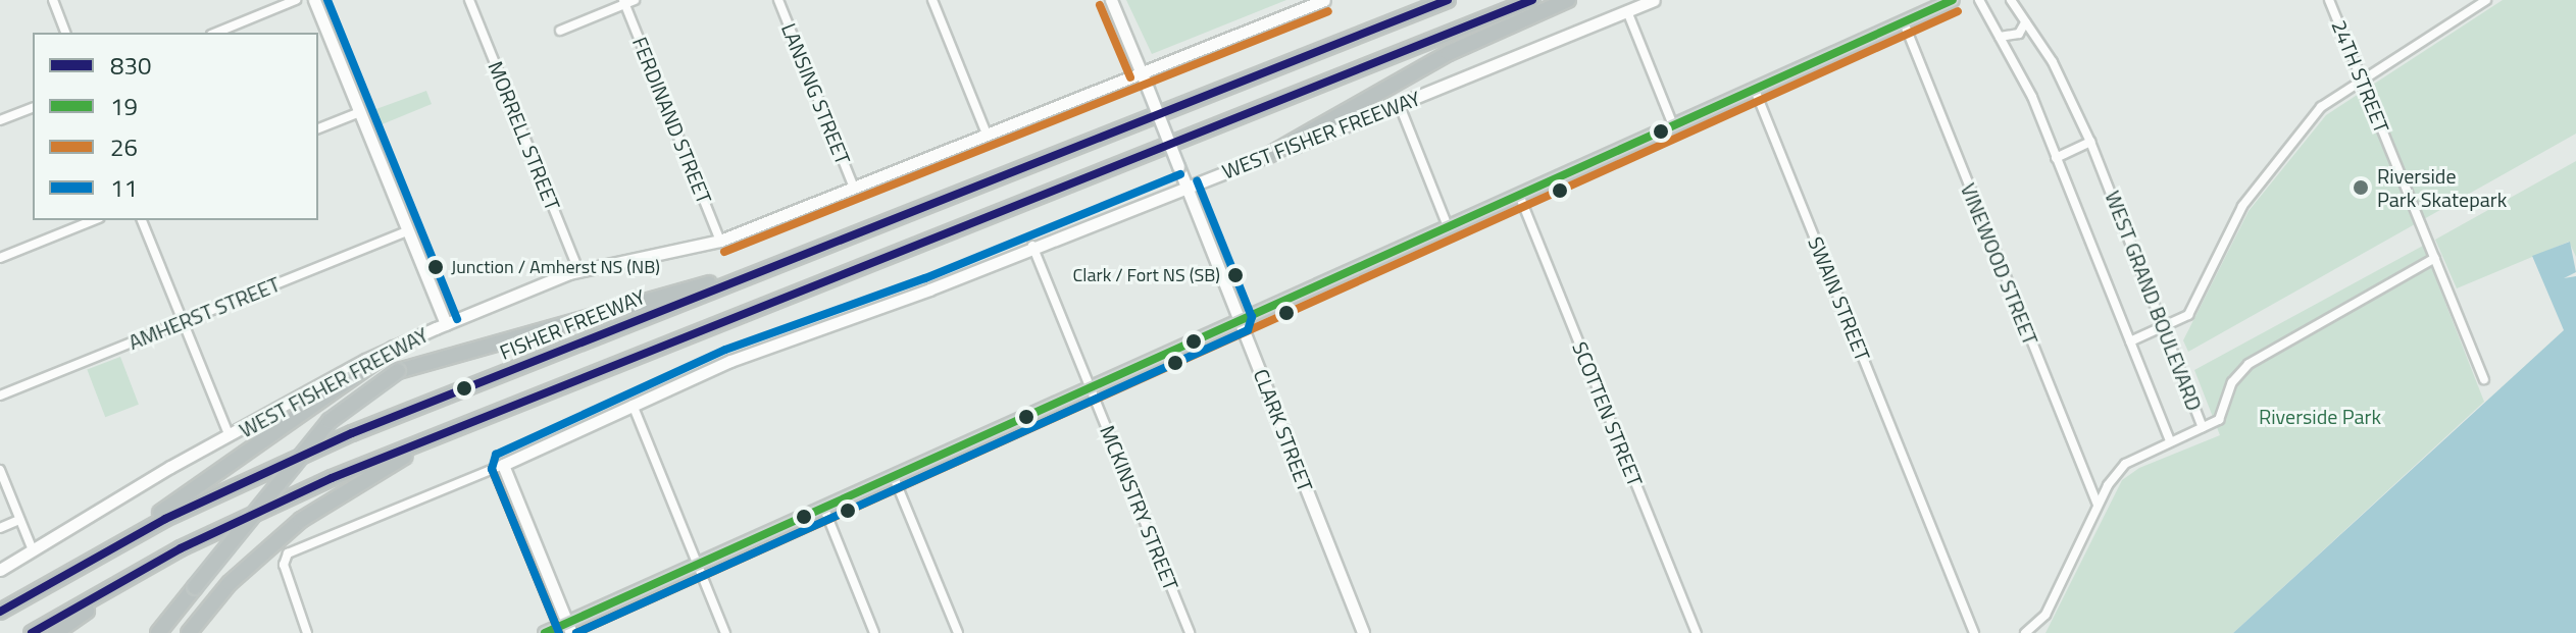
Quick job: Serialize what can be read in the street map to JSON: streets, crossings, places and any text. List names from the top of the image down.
{
  "streets": {
    "highway": ["FISHER FREEWAY"],
    "street": [
      "24TH STREET",
      "LANSING STREET",
      "FERDINAND STREET",
      "WEST FISHER FREEWAY",
      "MORRELL STREET",
      "VINEWOOD STREET",
      "SWAIN STREET",
      "WEST GRAND BOULEVARD",
      "AMHERST STREET",
      "SCOTTEN STREET",
      "CLARK STREET",
      "MCKINSTRY STREET"
    ]
  },
  "crossings": [
    ["24TH STREET", "WEST GRAND BOULEVARD"],
    ["LANSING STREET", "WEST FISHER FREEWAY"],
    ["FERDINAND STREET", "WEST FISHER FREEWAY"],
    ["WEST FISHER FREEWAY", "MORRELL STREET"],
    ["WEST FISHER FREEWAY", "CLARK STREET"],
    ["WEST FISHER FREEWAY", "MCKINSTRY STREET"]
  ],
  "parks": ["Riverside Park"],
  "places": ["Riverside Park Skatepark", "Junction / Amherst NS (NB)", "Clark / Fort NS (SB)"],
  "lines": [
    "transit line 830",
    "transit line 19",
    "transit line 11",
    "transit line 26"
  ],
  "legend": [
    "830",
    "19",
    "26",
    "11"
  ]
}
